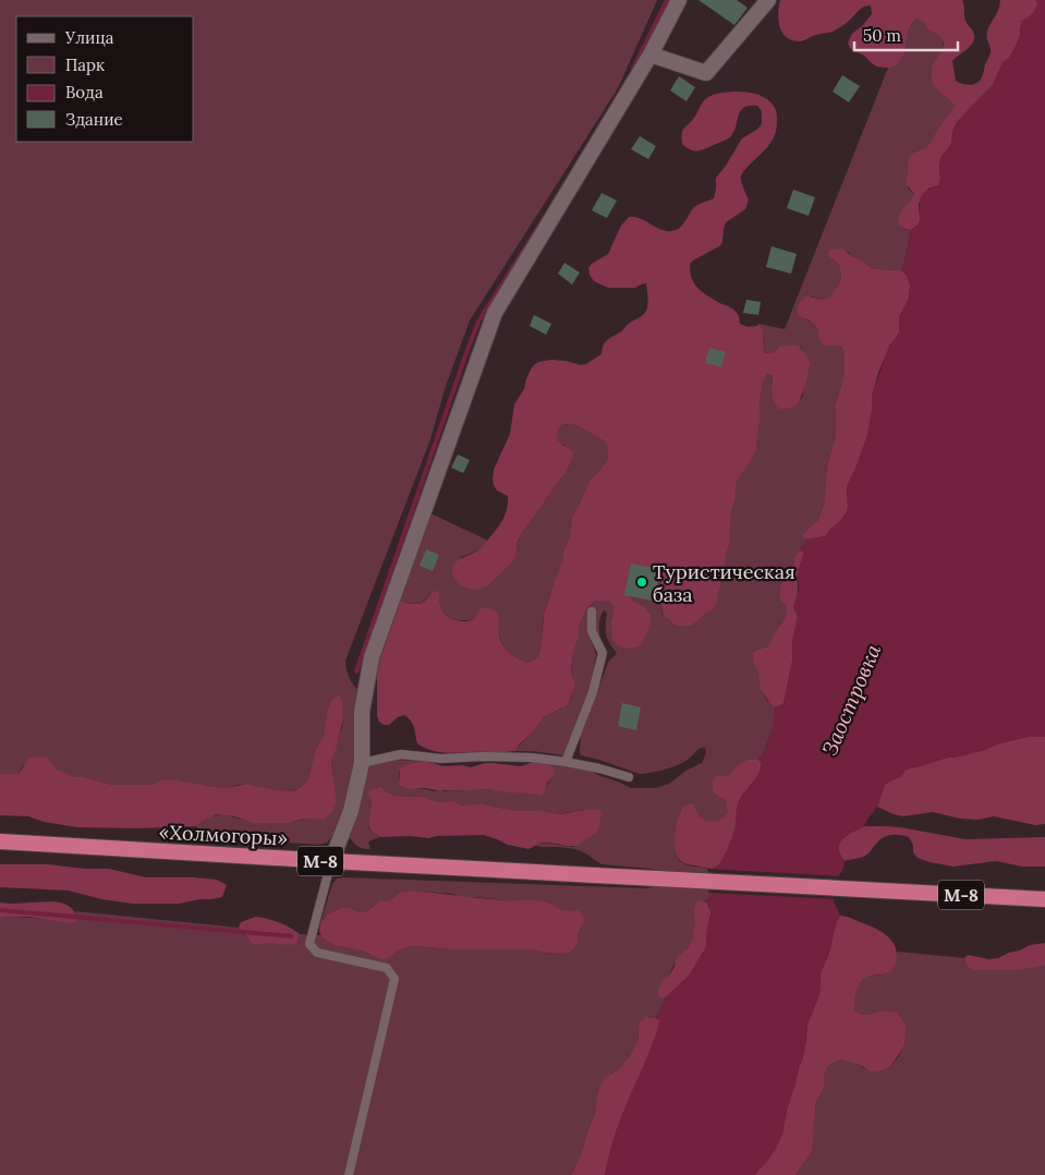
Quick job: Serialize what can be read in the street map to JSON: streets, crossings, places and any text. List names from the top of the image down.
{
  "streets": {
    "highway": ["«Холмогоры»", "М-8"]
  },
  "water": ["Заостровка"],
  "places": ["Туристическая база"],
  "legend": [
    "Улица",
    "Парк",
    "Вода",
    "Здание"
  ],
  "scale_bar": "50 m"
}
